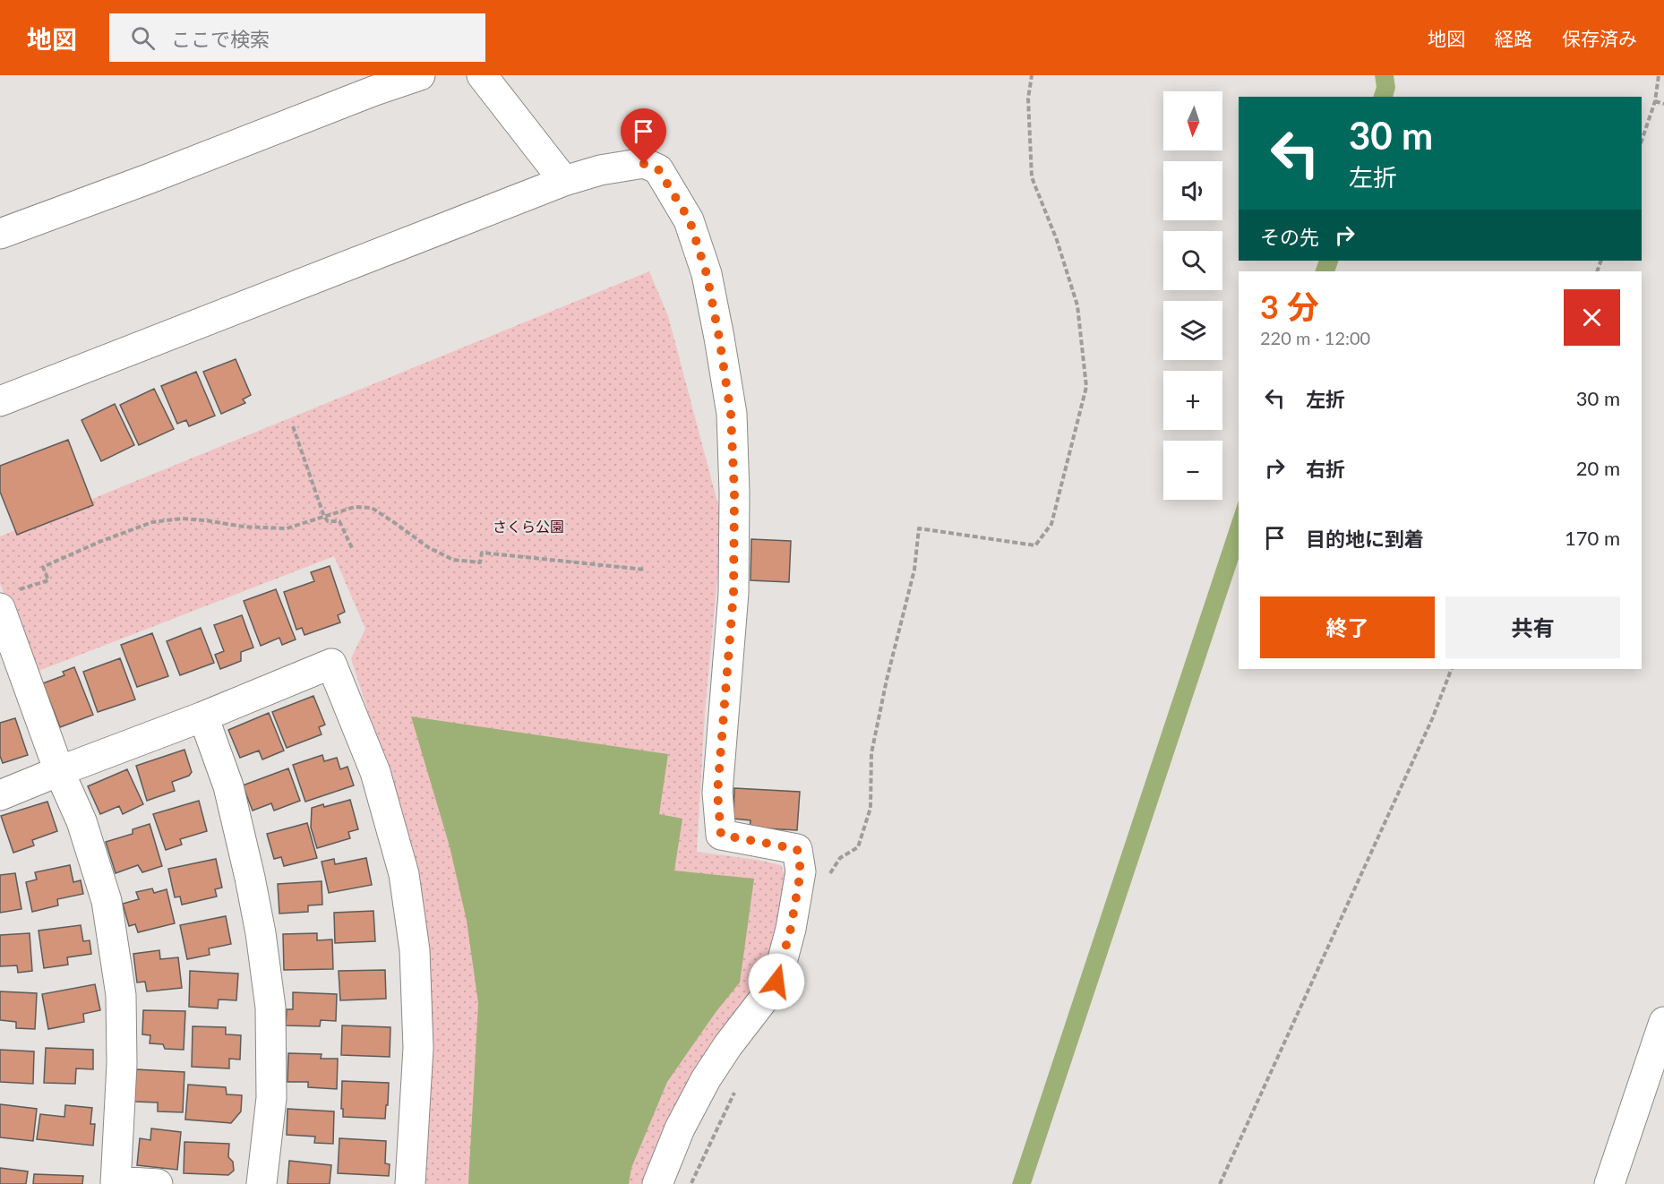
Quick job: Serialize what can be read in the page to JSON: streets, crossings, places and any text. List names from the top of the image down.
{
  "parks": ["さくら公園"],
  "north": "bottom",
  "page": {
    "header": "地図",
    "search": "ここで検索",
    "nav": ["地図", "経路", "保存済み"],
    "map_buttons": ["+", "−"],
    "turn": ["30 m", "左折"],
    "then": "その先",
    "heading": ["3 分", "220 m · 12:00"],
    "list": [
      {
        "name": "左折",
        "value": "30 m"
      },
      {
        "name": "右折",
        "value": "20 m"
      },
      {
        "name": "目的地に到着",
        "value": "170 m"
      }
    ],
    "buttons": ["終了", "共有"]
  }
}
